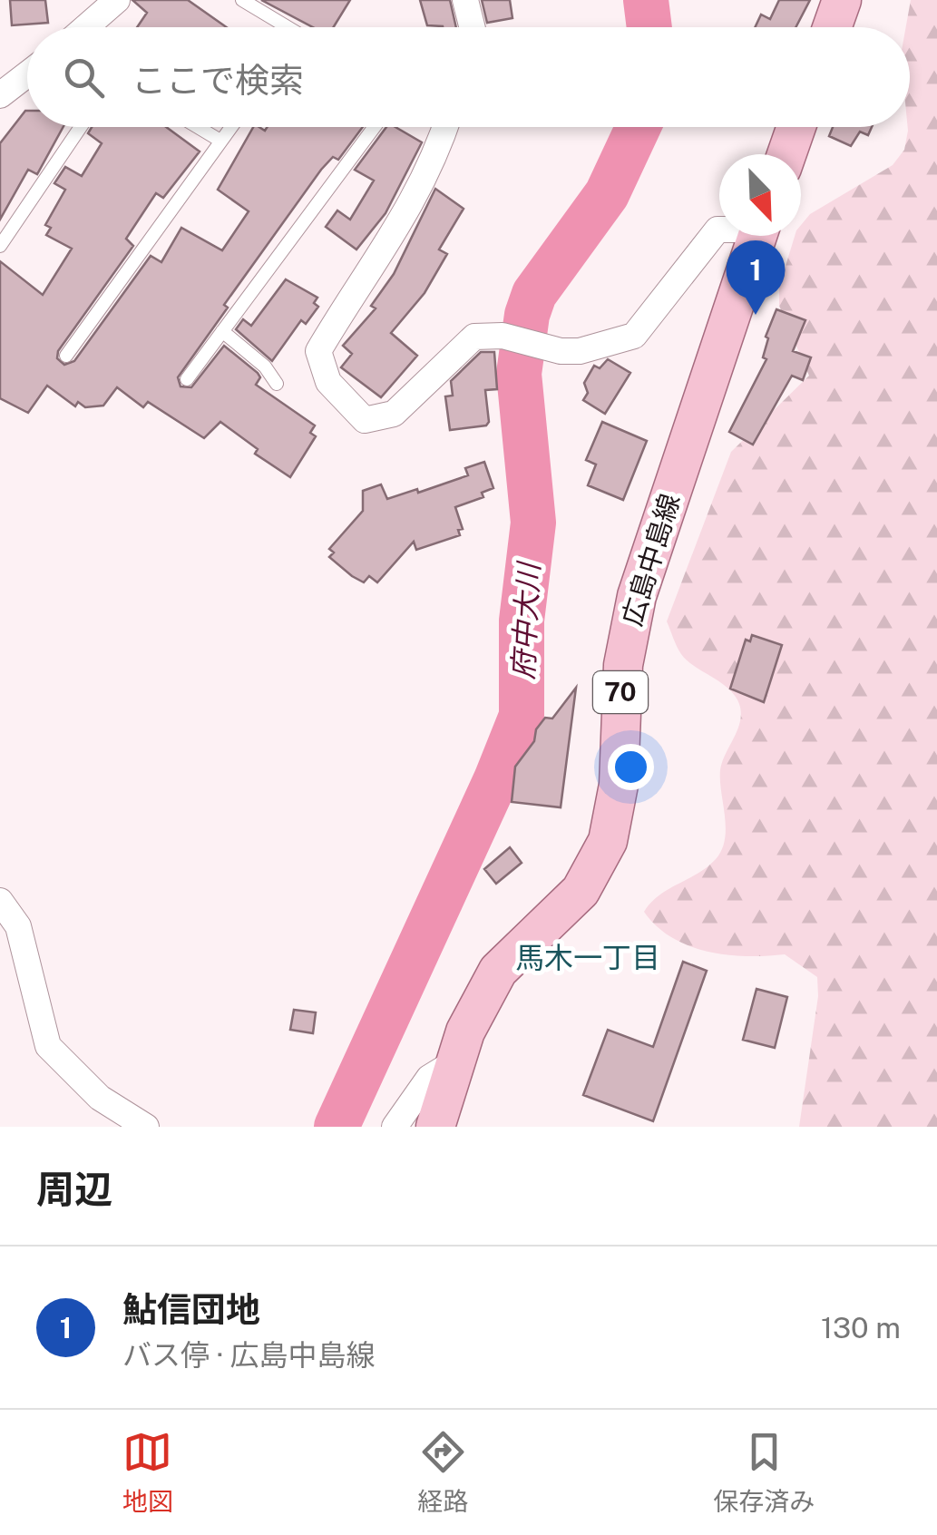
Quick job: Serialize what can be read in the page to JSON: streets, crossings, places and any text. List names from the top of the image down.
{
  "streets": {
    "main road": ["広島中島線", "70"]
  },
  "districts": ["馬木一丁目"],
  "water": ["府中大川"],
  "north": "bottom right",
  "page": {
    "search": "ここで検索",
    "pins": "1",
    "heading": "周辺",
    "list": [
      {
        "mark": "1",
        "name": "鮎信団地",
        "note": "バス停 · 広島中島線",
        "value": "130 m"
      }
    ],
    "nav": ["地図", "経路", "保存済み"]
  }
}
